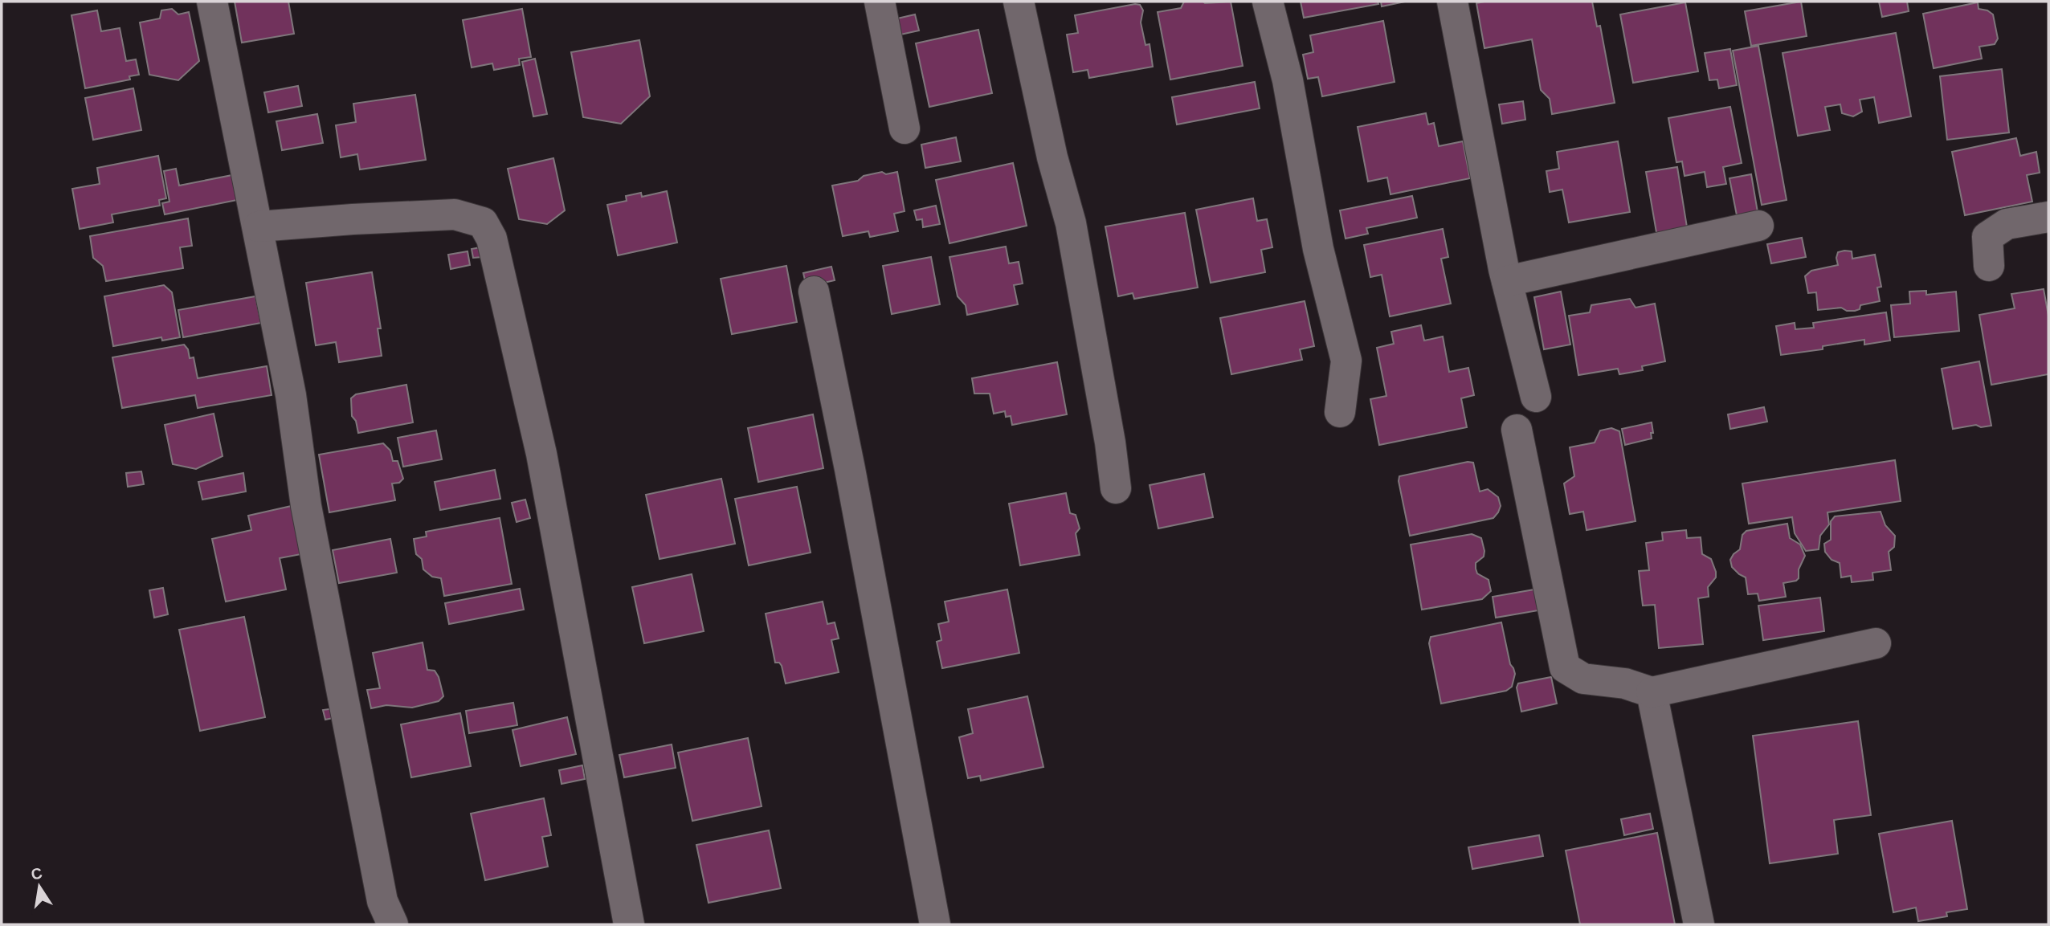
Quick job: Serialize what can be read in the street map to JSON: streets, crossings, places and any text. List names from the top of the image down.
{
  "north": "top"
}
